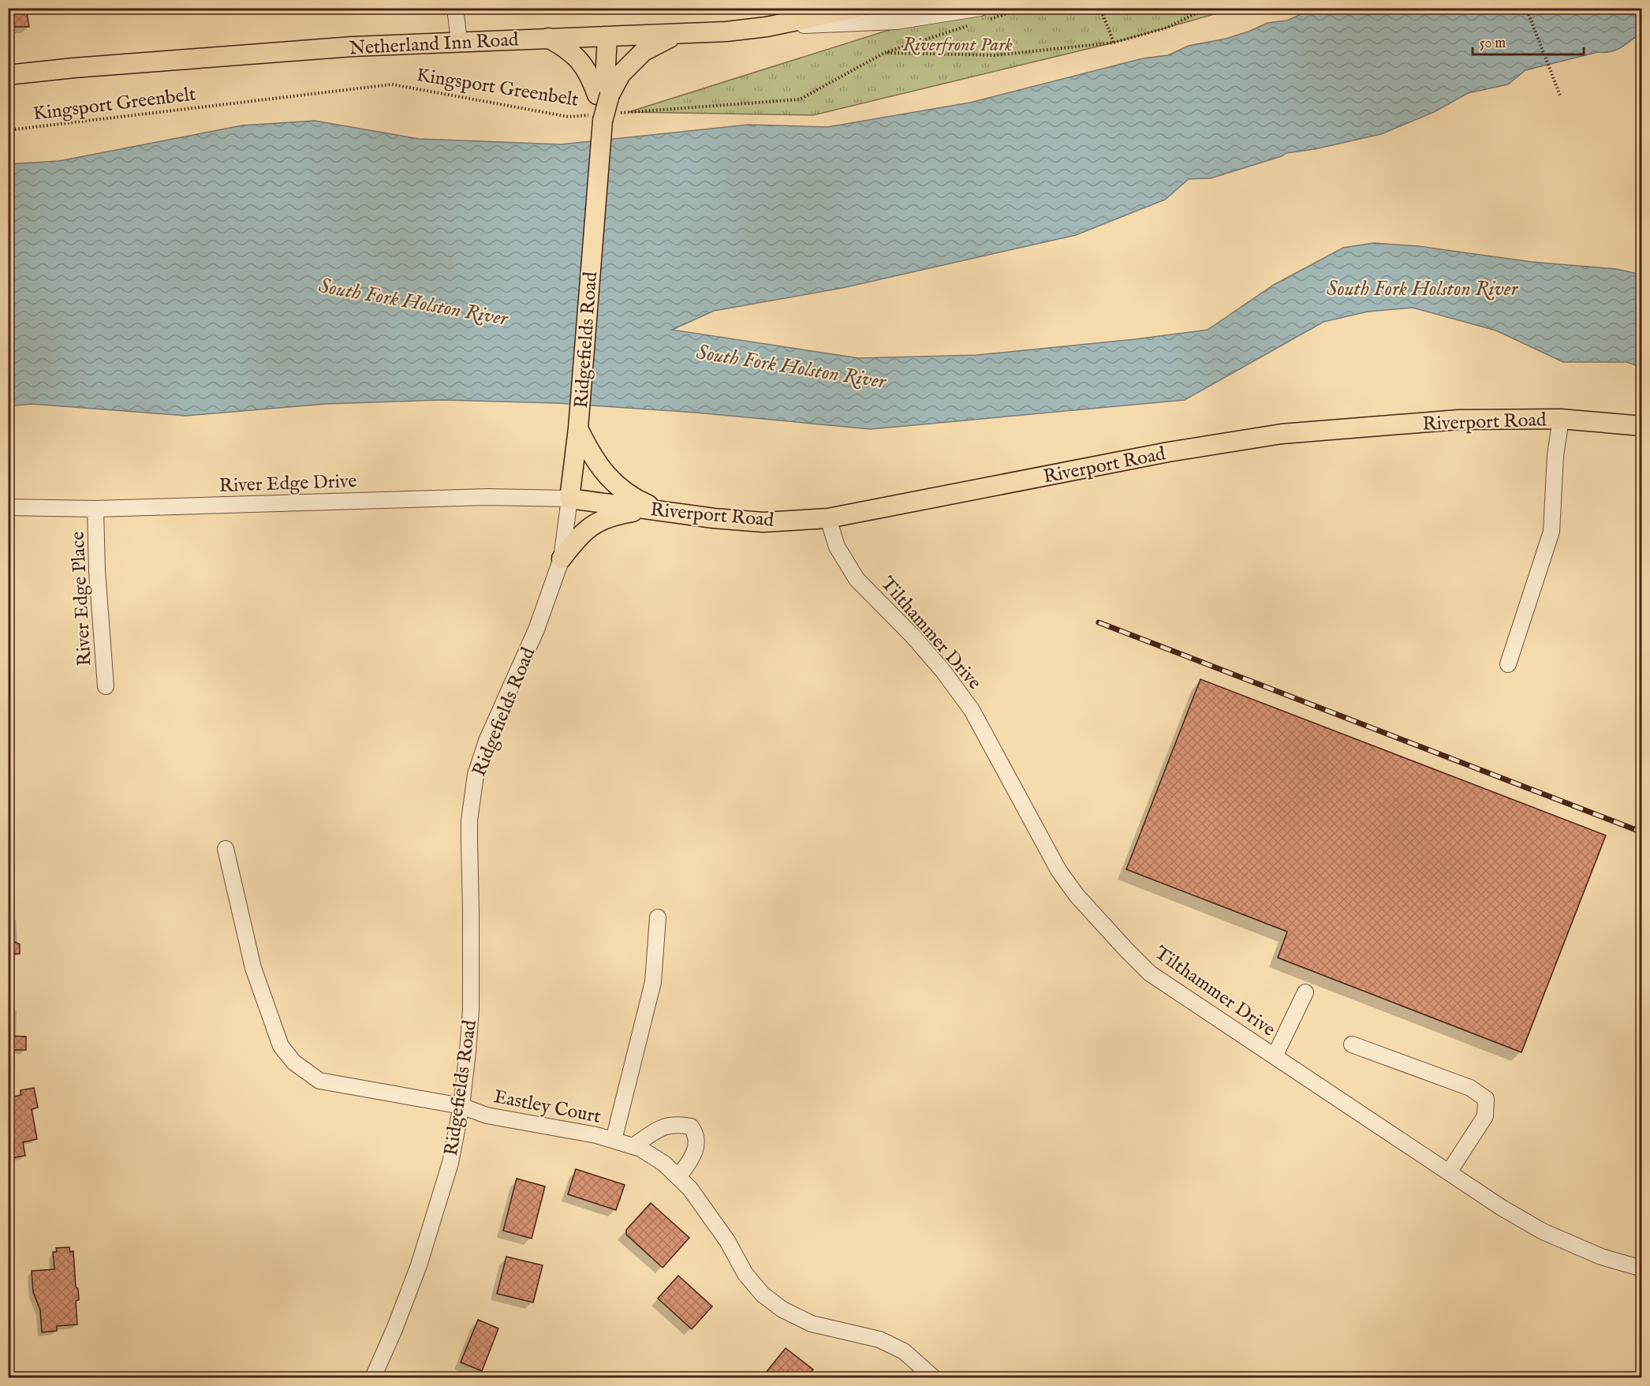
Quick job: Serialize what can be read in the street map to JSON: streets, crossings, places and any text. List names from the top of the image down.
{
  "streets": {
    "main road": ["Netherland Inn Road", "Ridgefields Road", "Riverport Road"],
    "street": [
      "River Edge Drive",
      "River Edge Place",
      "Tilthammer Drive",
      "Eastley Court"
    ],
    "path": ["Kingsport Greenbelt"]
  },
  "crossings": [
    ["Netherland Inn Road", "Ridgefields Road"],
    ["Kingsport Greenbelt", "Ridgefields Road"],
    ["Ridgefields Road", "Riverport Road"],
    ["Ridgefields Road", "River Edge Drive"],
    ["Ridgefields Road", "Eastley Court"],
    ["Riverport Road", "River Edge Drive"],
    ["Riverport Road", "Tilthammer Drive"],
    ["River Edge Drive", "River Edge Place"]
  ],
  "water": ["South Fork Holston River"],
  "parks": ["Riverfront Park"],
  "scale_bar": "50 m"
}
